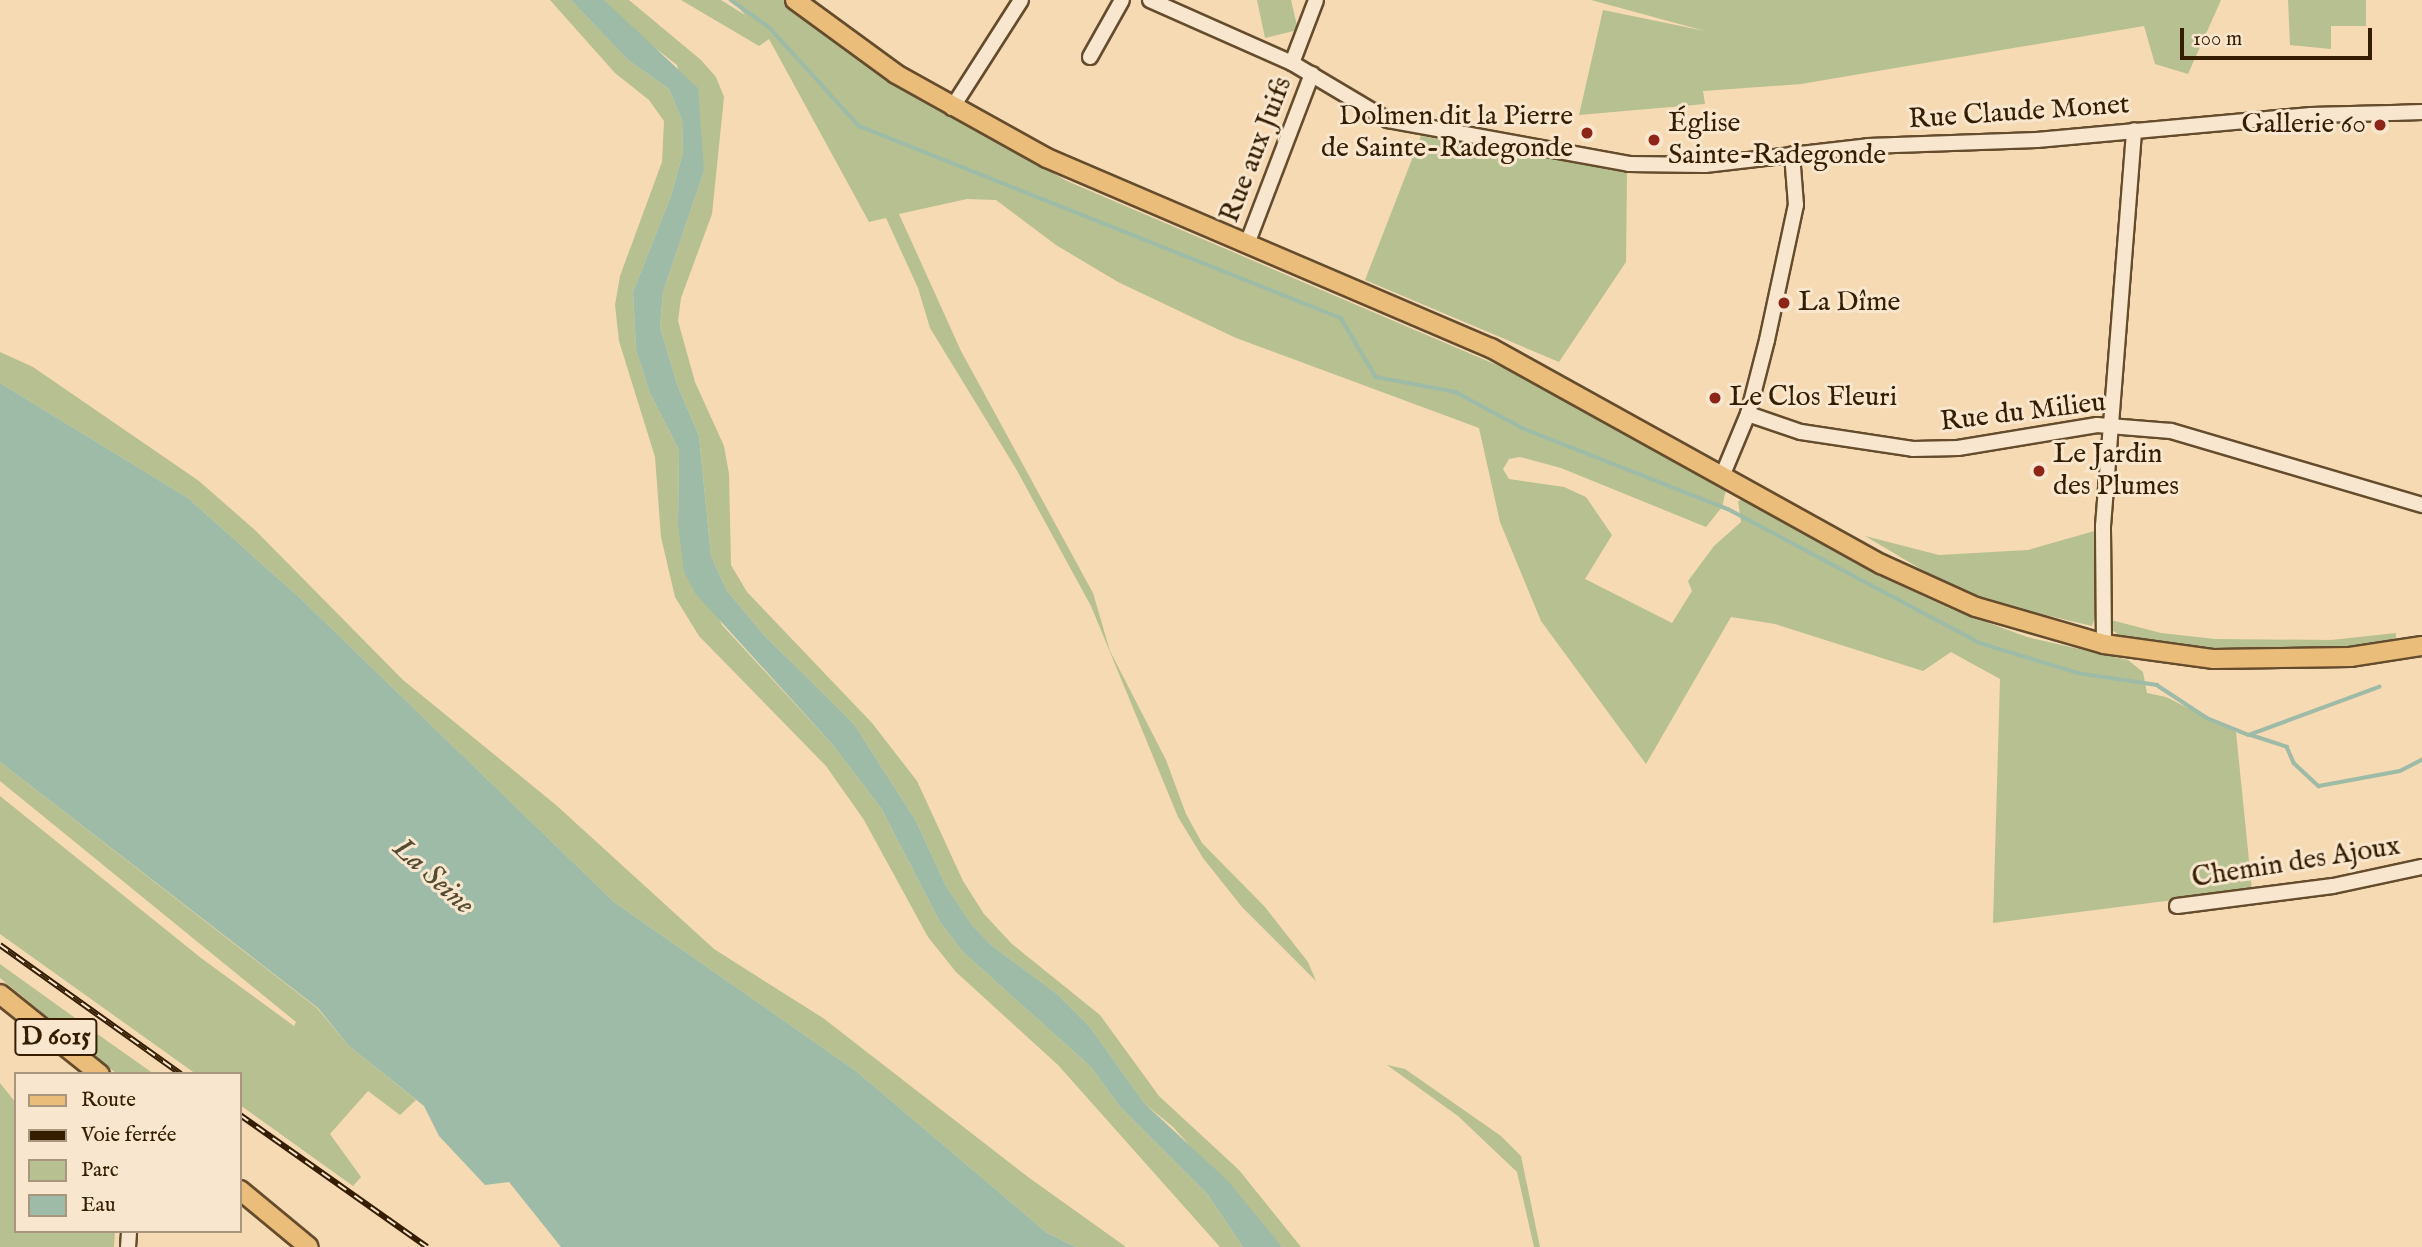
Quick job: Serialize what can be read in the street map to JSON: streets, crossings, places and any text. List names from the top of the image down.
{
  "streets": {
    "main road": ["D 6015"],
    "street": [
      "Rue Claude Monet",
      "Rue aux Juifs",
      "Rue du Milieu",
      "Chemin des Ajoux"
    ]
  },
  "crossings": [
    ["Rue Claude Monet", "Rue aux Juifs"]
  ],
  "water": ["La Seine"],
  "places": [
    "Gallerie 60",
    "Dolmen dit la Pierre de Sainte-Radegonde",
    "Église Sainte-Radegonde",
    "La Dîme",
    "Le Clos Fleuri",
    "Le Jardin des Plumes"
  ],
  "legend": [
    "Route",
    "Voie ferrée",
    "Parc",
    "Eau"
  ],
  "scale_bar": "100 m"
}
